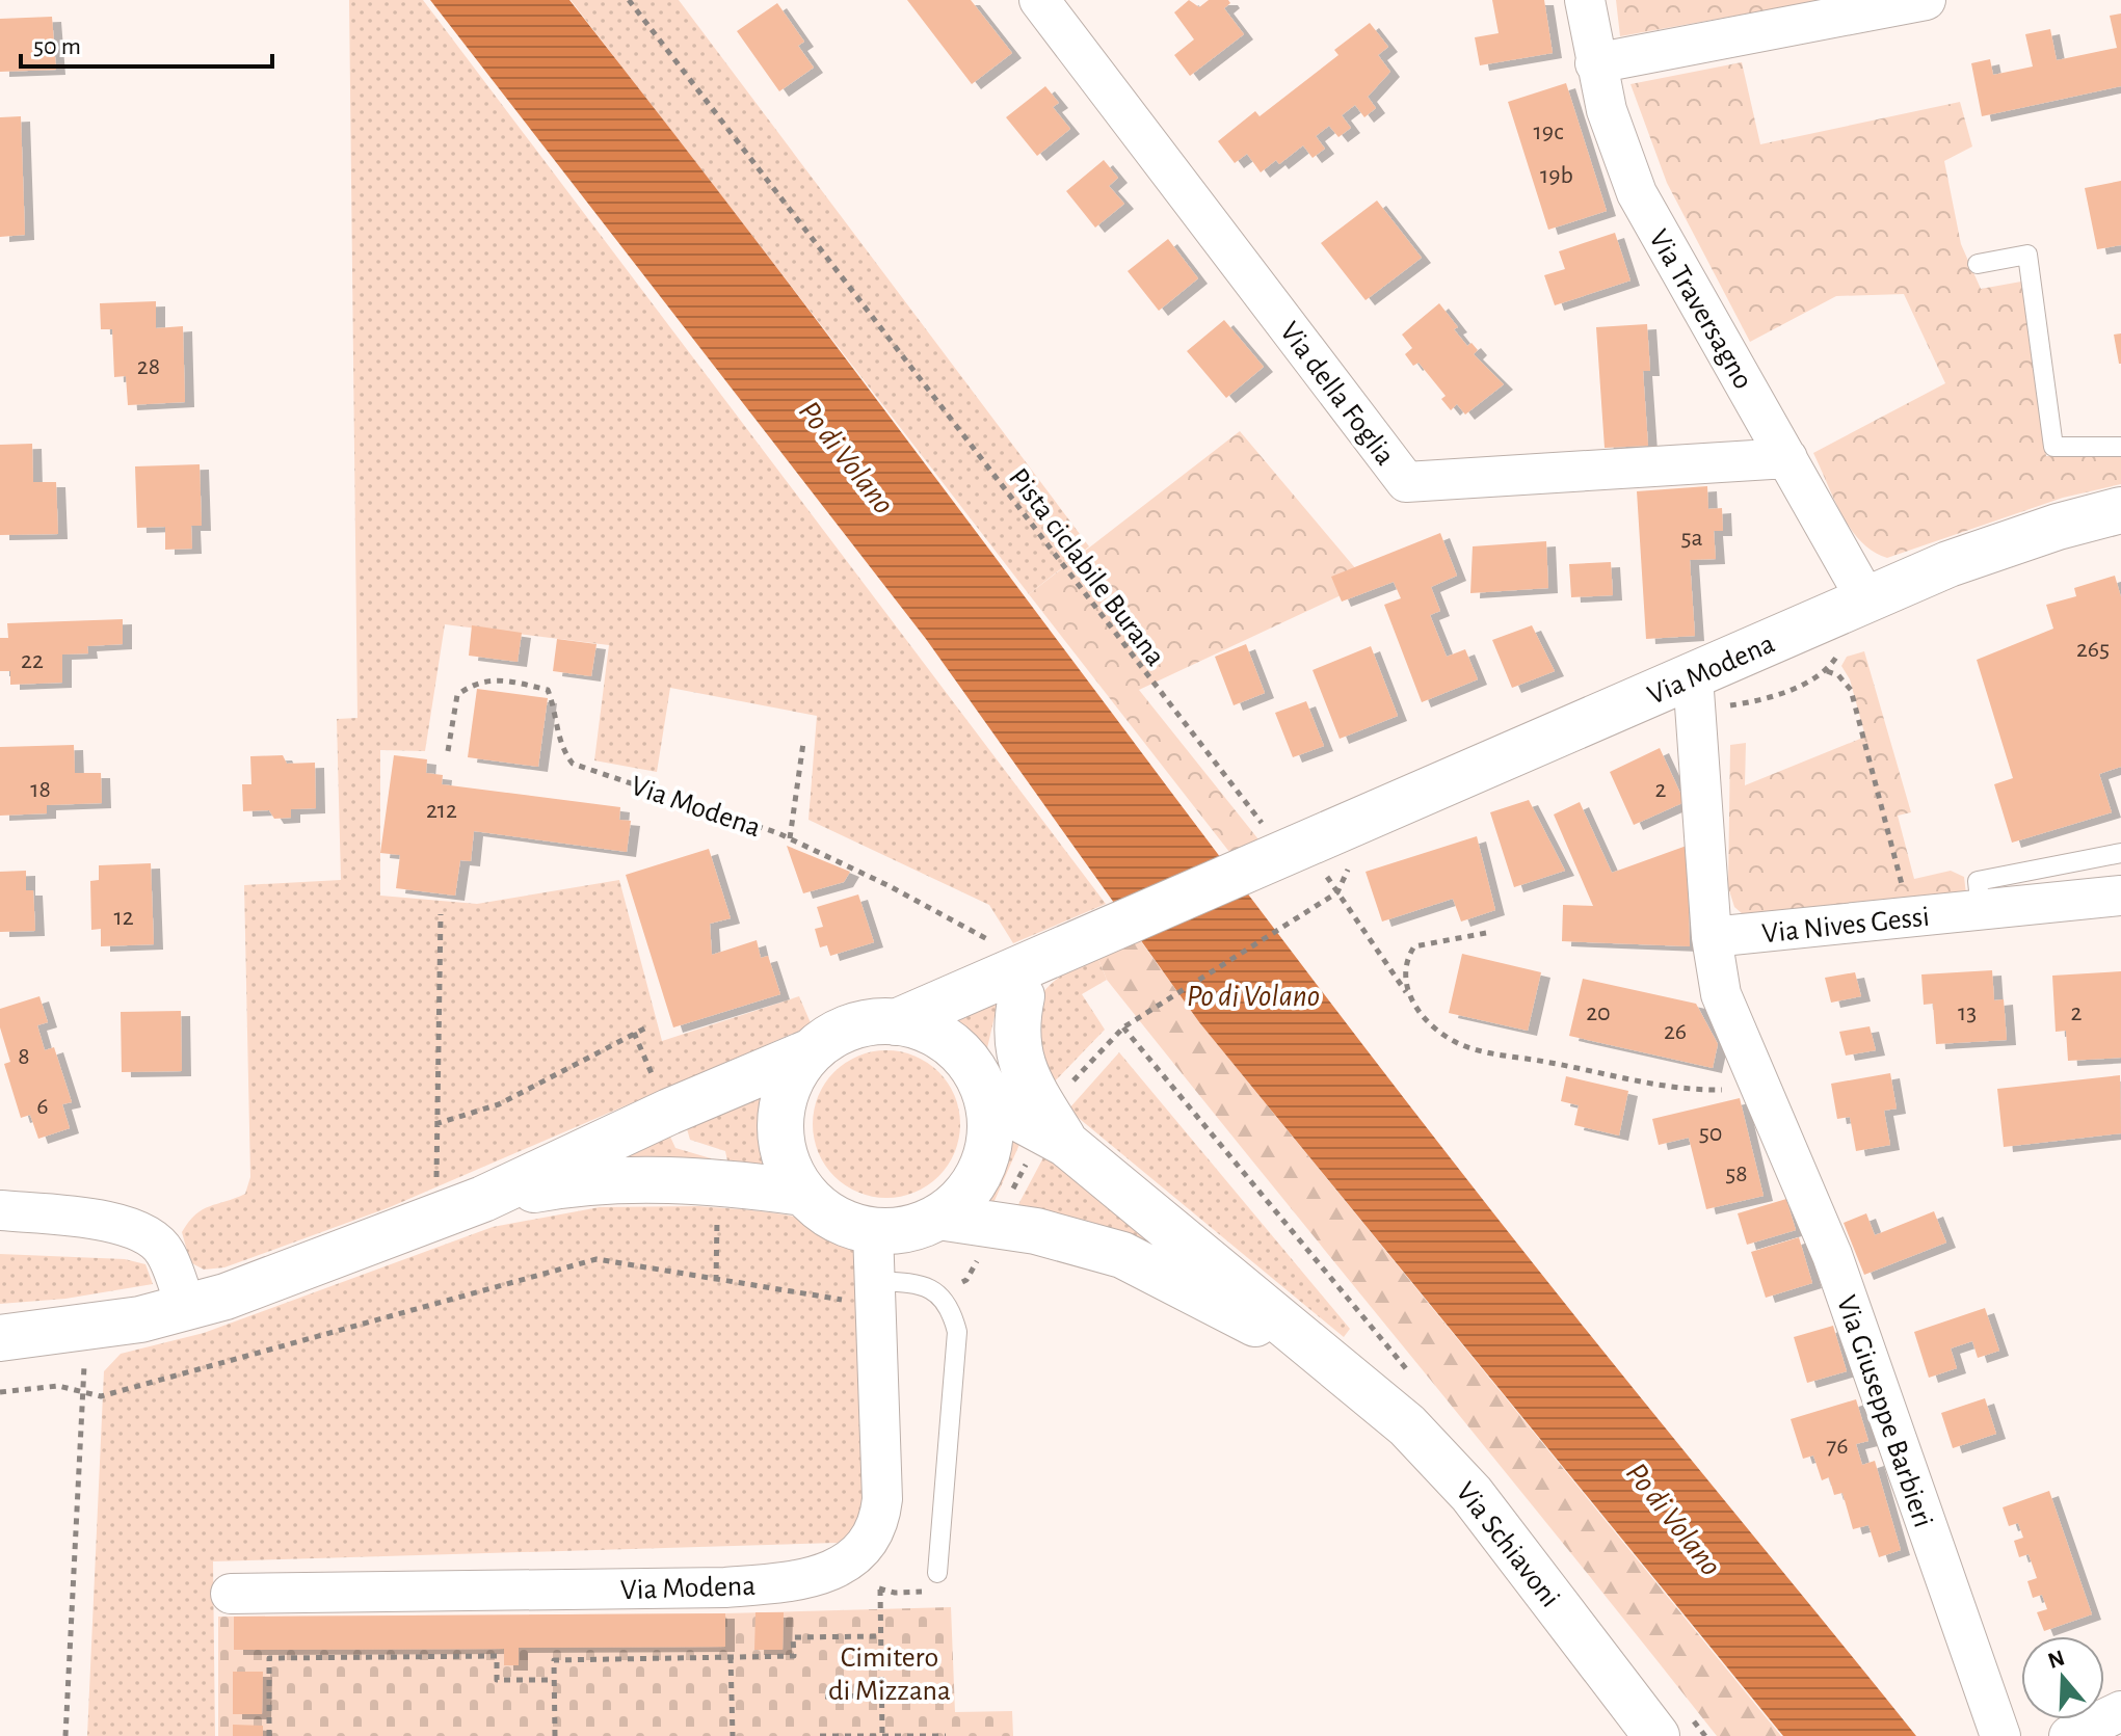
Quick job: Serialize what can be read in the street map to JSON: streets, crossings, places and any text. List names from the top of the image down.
{
  "streets": {
    "main road": ["Via Modena", "Via Schiavoni"],
    "street": [
      "Via Traversagno",
      "Via della Foglia",
      "Via Nives Gessi",
      "Via Giuseppe Barbieri"
    ],
    "path": ["Pista ciclabile Burana"]
  },
  "crossings": [
    ["Via Traversagno", "Via della Foglia"],
    ["Via Traversagno", "Via Modena"],
    ["Pista ciclabile Burana", "Via Modena"],
    ["Via Modena", "Via Giuseppe Barbieri"],
    ["Via Modena", "Via Schiavoni"],
    ["Via Nives Gessi", "Via Giuseppe Barbieri"]
  ],
  "water": ["Po di Volano"],
  "parks": ["Cimitero di Mizzana"],
  "house_numbers": [
    "19c",
    "19b",
    "28",
    "5a",
    "265",
    "22",
    "18",
    "2",
    "212",
    "12",
    "20",
    "13",
    "2",
    "26",
    "8",
    "6",
    "50",
    "58",
    "76"
  ],
  "scale_bar": "50 m",
  "north": "top"
}
